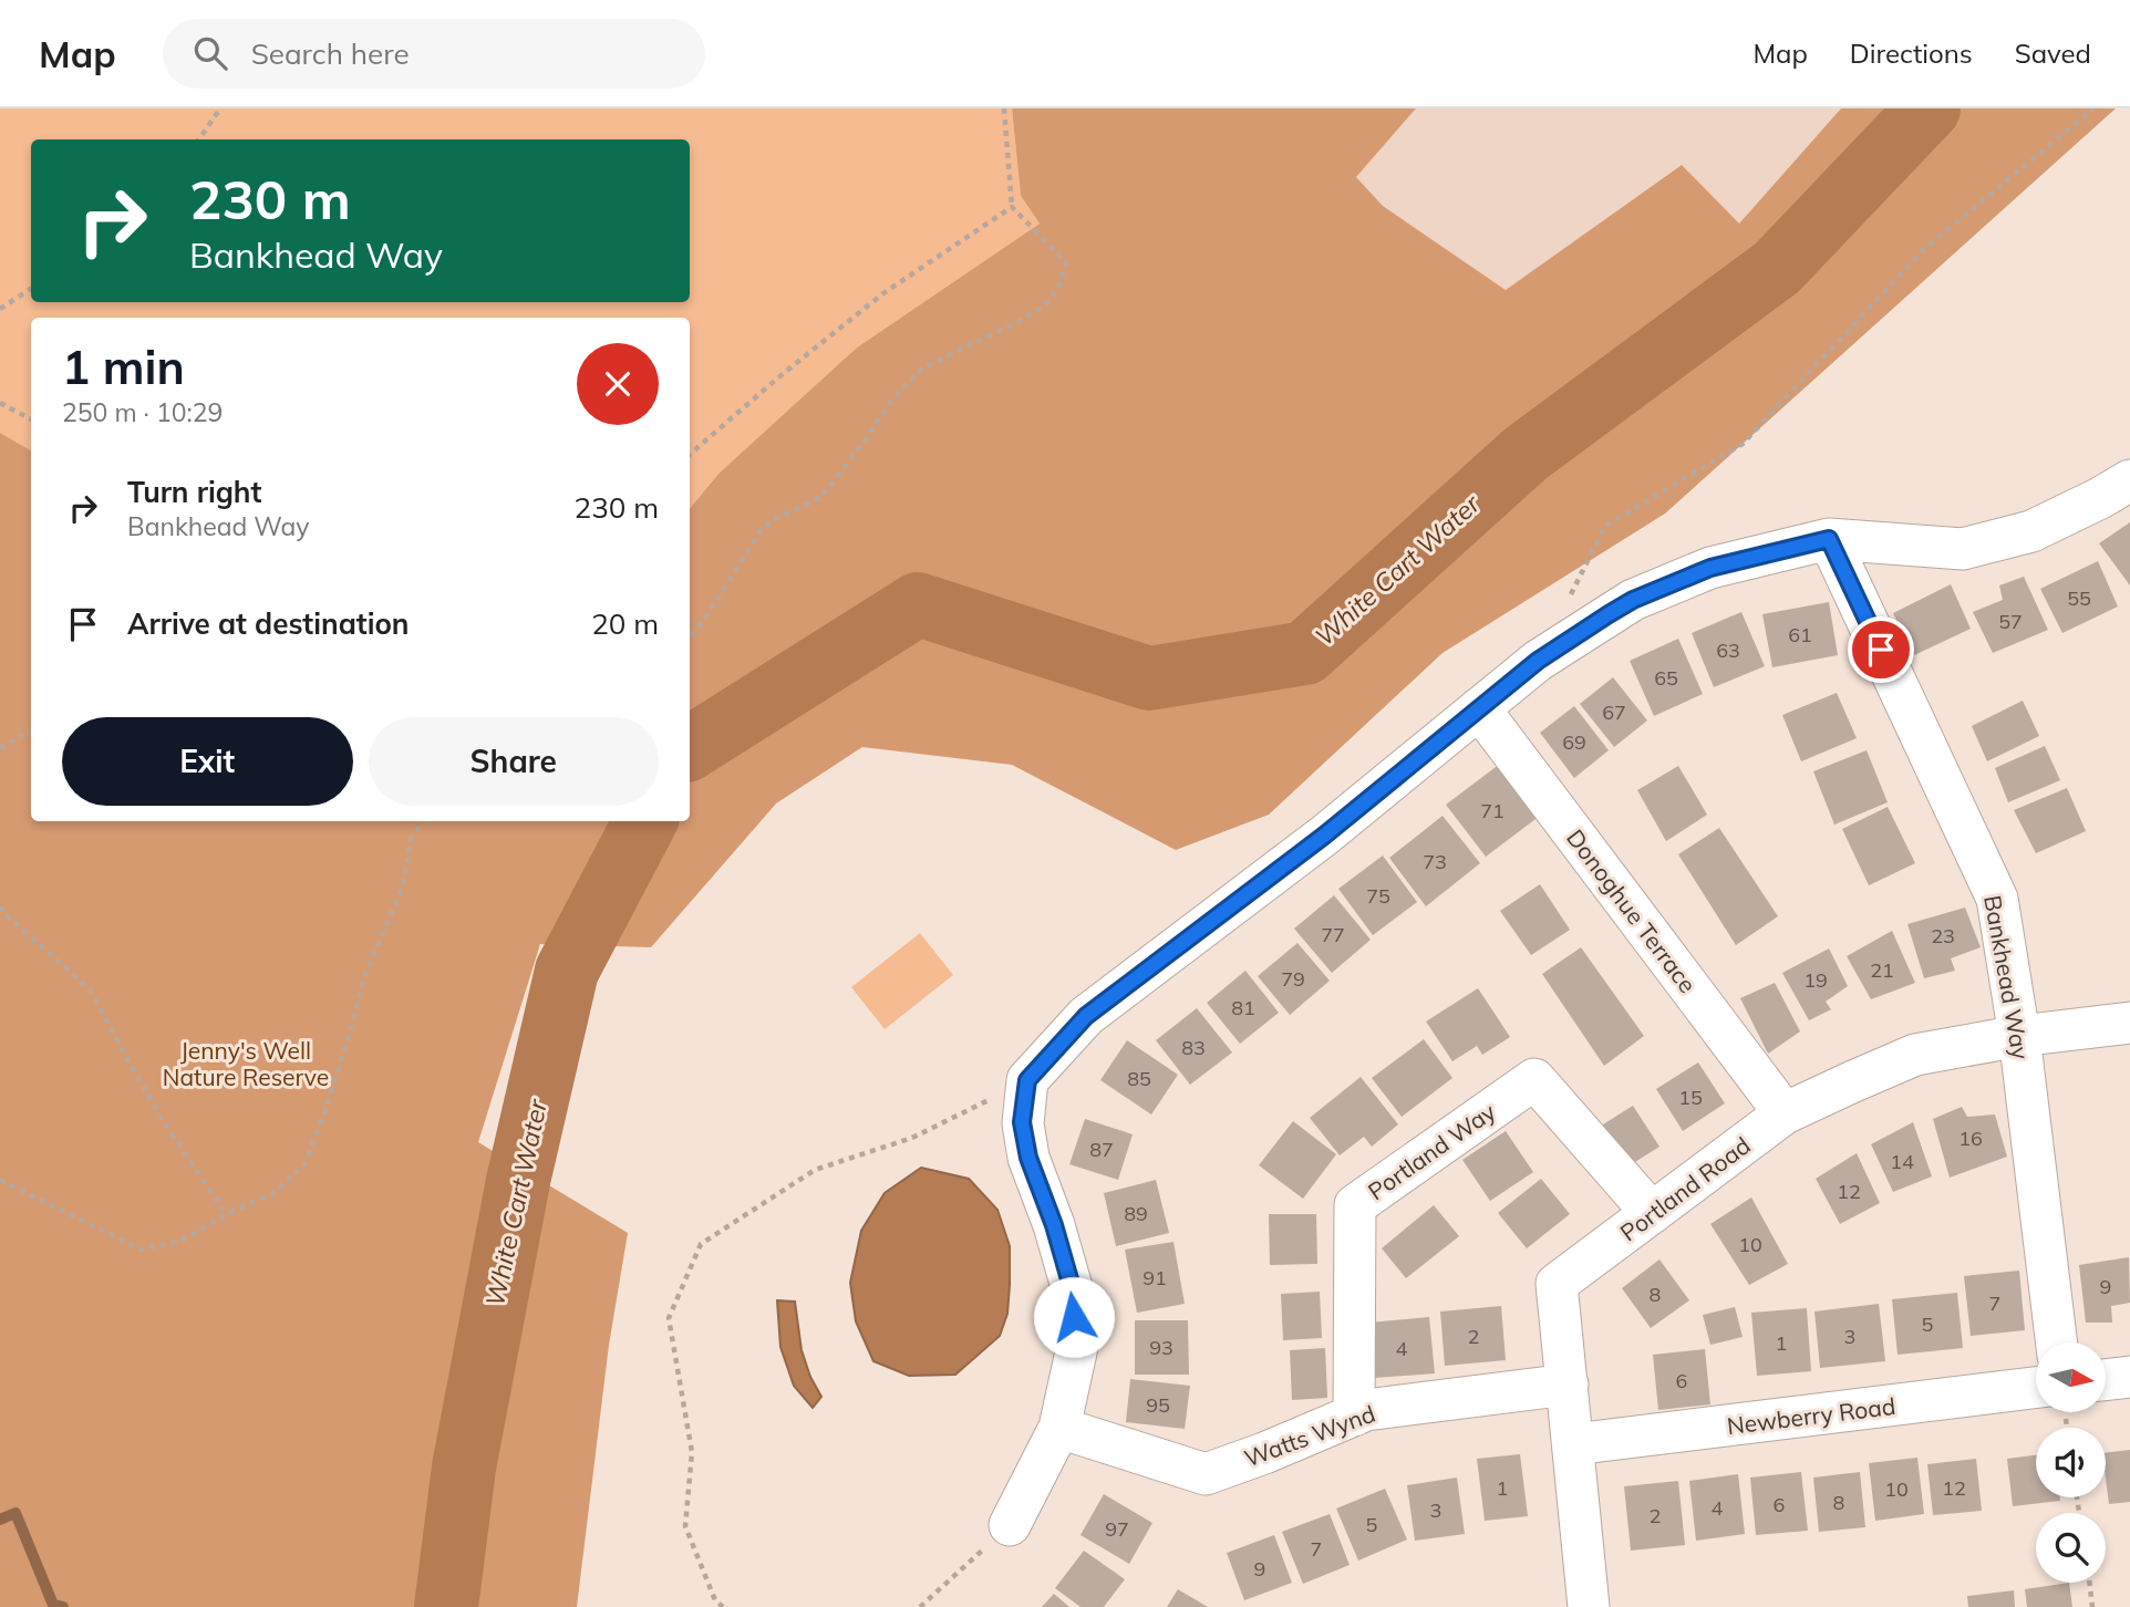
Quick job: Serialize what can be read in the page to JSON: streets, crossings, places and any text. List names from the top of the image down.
{
  "streets": {
    "street": [
      "Donoghue Terrace",
      "Bankhead Way",
      "Portland Way",
      "Portland Road",
      "Newberry Road",
      "Watts Wynd"
    ]
  },
  "crossings": [
    ["Donoghue Terrace", "Portland Road"],
    ["Bankhead Way", "Portland Road"],
    ["Portland Way", "Portland Road"],
    ["Portland Way", "Watts Wynd"],
    ["Portland Road", "Newberry Road"],
    ["Portland Road", "Watts Wynd"]
  ],
  "water": ["White Cart Water"],
  "parks": ["Jenny's Well Nature Reserve"],
  "house_numbers": [
    "55",
    "57",
    "61",
    "63",
    "65",
    "67",
    "69",
    "71",
    "73",
    "75",
    "77",
    "23",
    "21",
    "79",
    "19",
    "81",
    "83",
    "85",
    "15",
    "16",
    "87",
    "14",
    "12",
    "89",
    "10",
    "91",
    "9",
    "8",
    "7",
    "5",
    "2",
    "3",
    "1",
    "93",
    "4",
    "6",
    "95",
    "1",
    "12",
    "10",
    "8",
    "6",
    "4",
    "3",
    "2",
    "5",
    "97",
    "7",
    "9"
  ],
  "north": "right",
  "page": {
    "header": "Map",
    "search": "Search here",
    "nav": ["Map", "Directions", "Saved"],
    "turn": ["230 m", "Bankhead Way"],
    "heading": ["1 min", "250 m · 10:29"],
    "list": [
      {
        "name": "Turn right",
        "note": "Bankhead Way",
        "value": "230 m"
      },
      {
        "name": "Arrive at destination",
        "value": "20 m"
      }
    ],
    "buttons": ["Exit", "Share"]
  }
}
